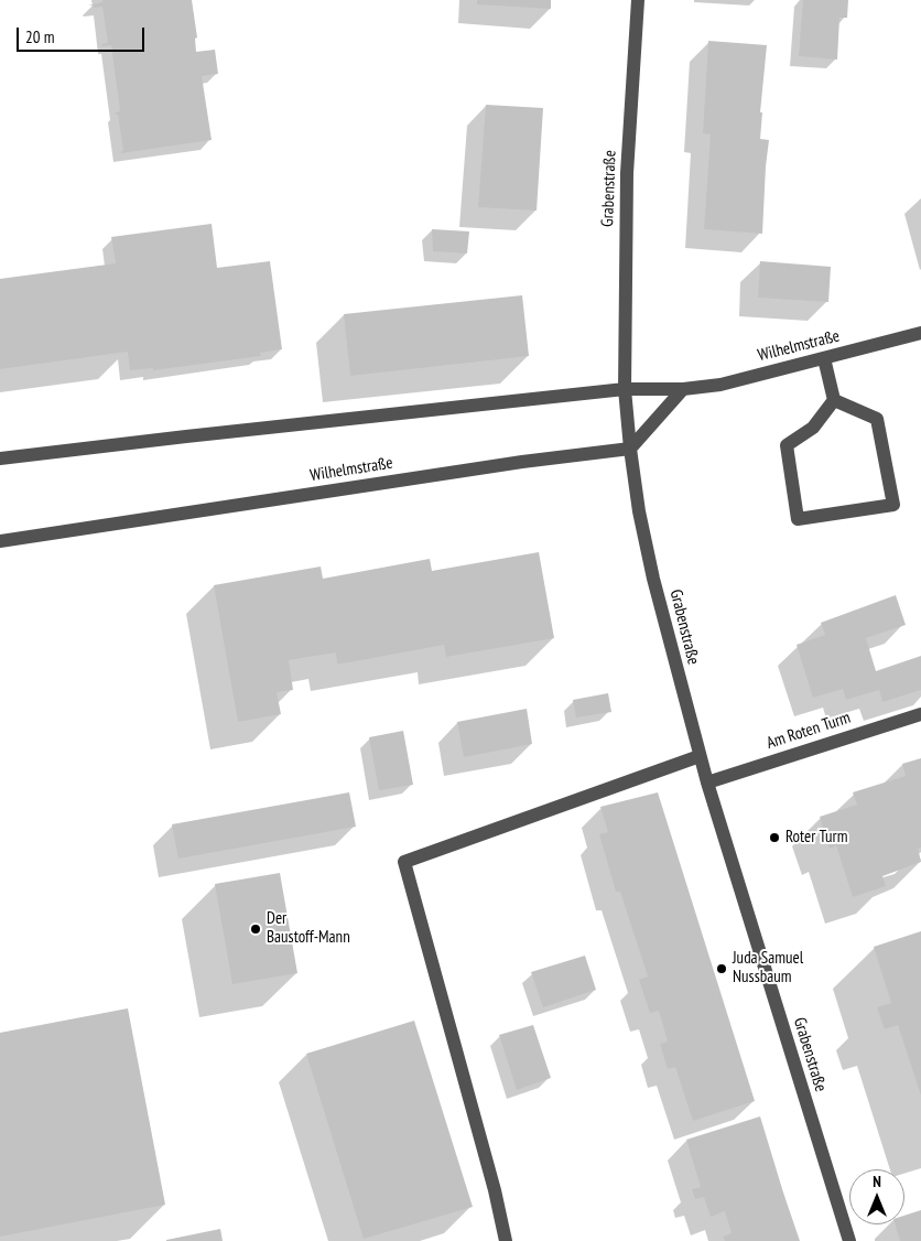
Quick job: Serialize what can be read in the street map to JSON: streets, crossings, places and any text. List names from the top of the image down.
{
  "streets": {
    "street": ["Grabenstraße", "Wilhelmstraße", "Am Roten Turm"]
  },
  "crossings": [
    ["Grabenstraße", "Wilhelmstraße"],
    ["Grabenstraße", "Am Roten Turm"]
  ],
  "places": ["Roter Turm", "Der Baustoff-Mann", "Juda Samuel Nussbaum"],
  "scale_bar": "20 m",
  "north": "top"
}
